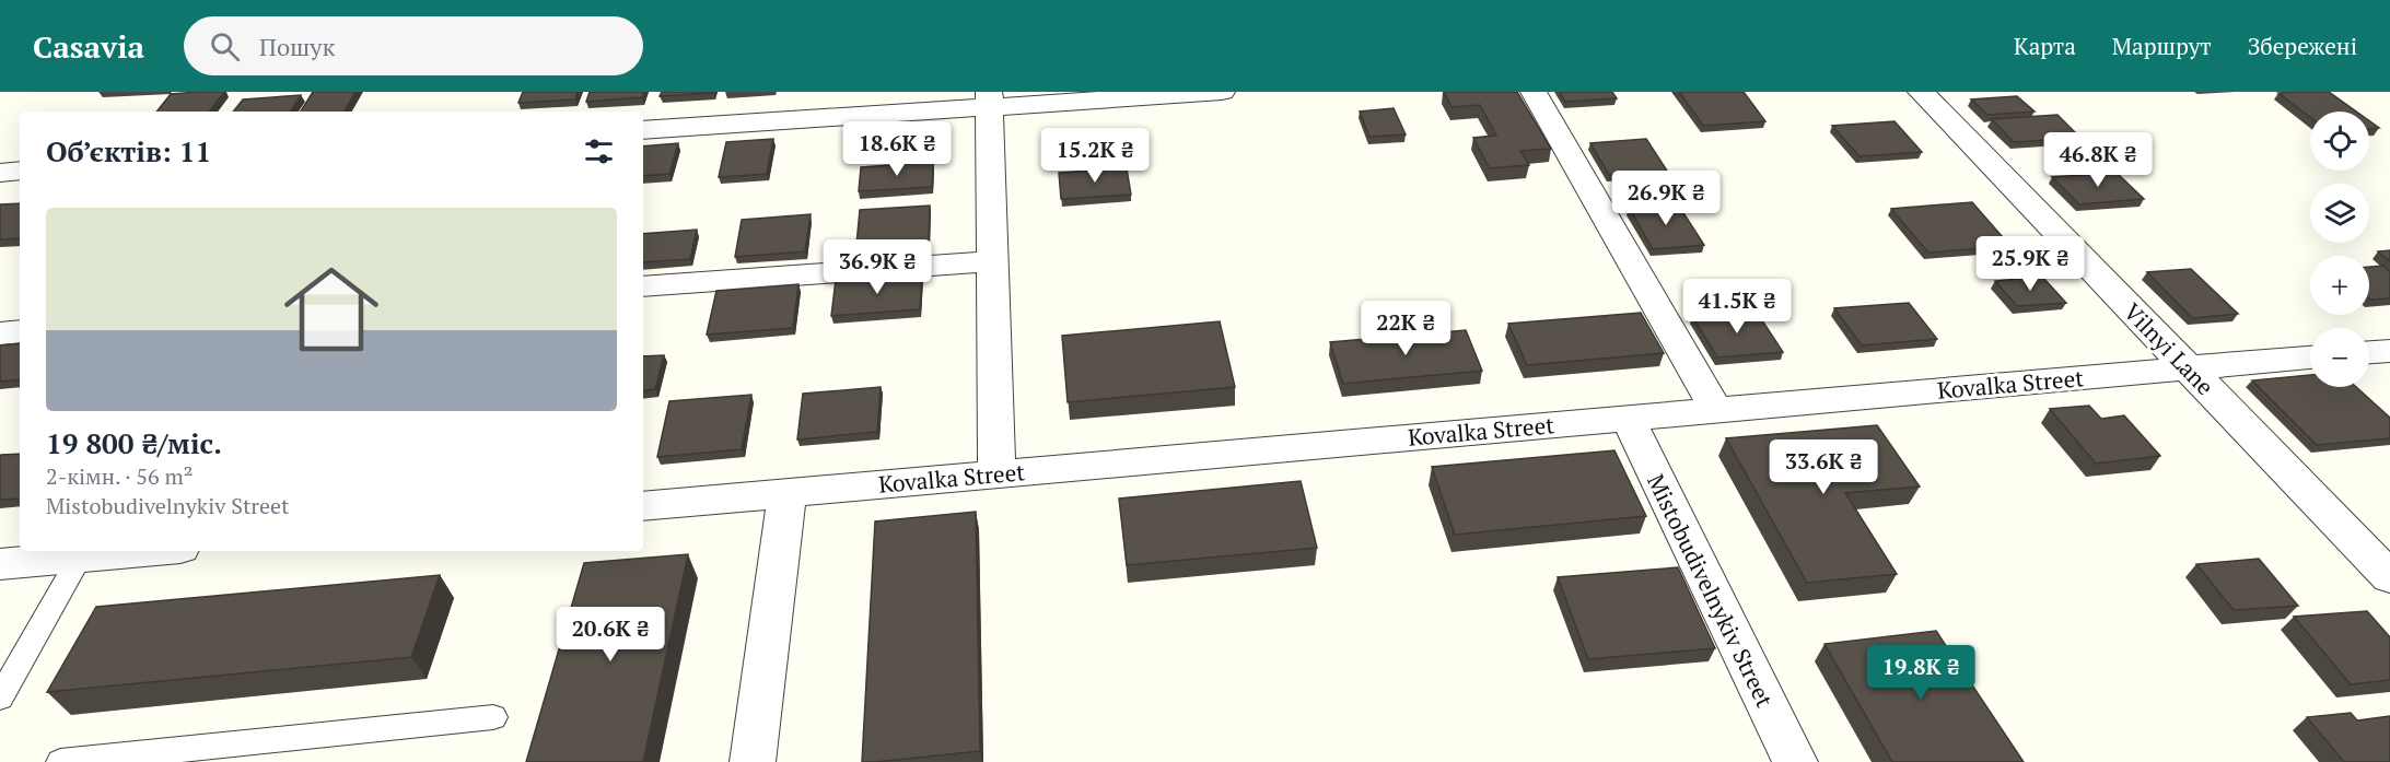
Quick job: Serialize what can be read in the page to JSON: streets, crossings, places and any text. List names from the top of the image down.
{
  "streets": {
    "street": ["Vilnyi Lane", "Kovalka Street", "Mistobudivelnykiv Street"]
  },
  "crossings": [
    ["Vilnyi Lane", "Kovalka Street"],
    ["Kovalka Street", "Mistobudivelnykiv Street"]
  ],
  "page": {
    "header": "Casavia",
    "search": "Пошук",
    "nav": ["Карта", "Маршрут", "Збережені"],
    "map_buttons": ["+", "−"],
    "heading": "Об’єктів: 11",
    "price": [
      "18.6K ₴",
      "15.2K ₴",
      "46.8K ₴",
      "26.9K ₴",
      "25.9K ₴",
      "36.9K ₴",
      "41.5K ₴",
      "22K ₴",
      "33.6K ₴",
      "20.6K ₴",
      "19.8K ₴"
    ],
    "list": [
      {
        "name": "19 800 ₴/міс.",
        "note": "2-кімн. · 56 m² · Mistobudivelnykiv Street"
      }
    ]
  }
}
